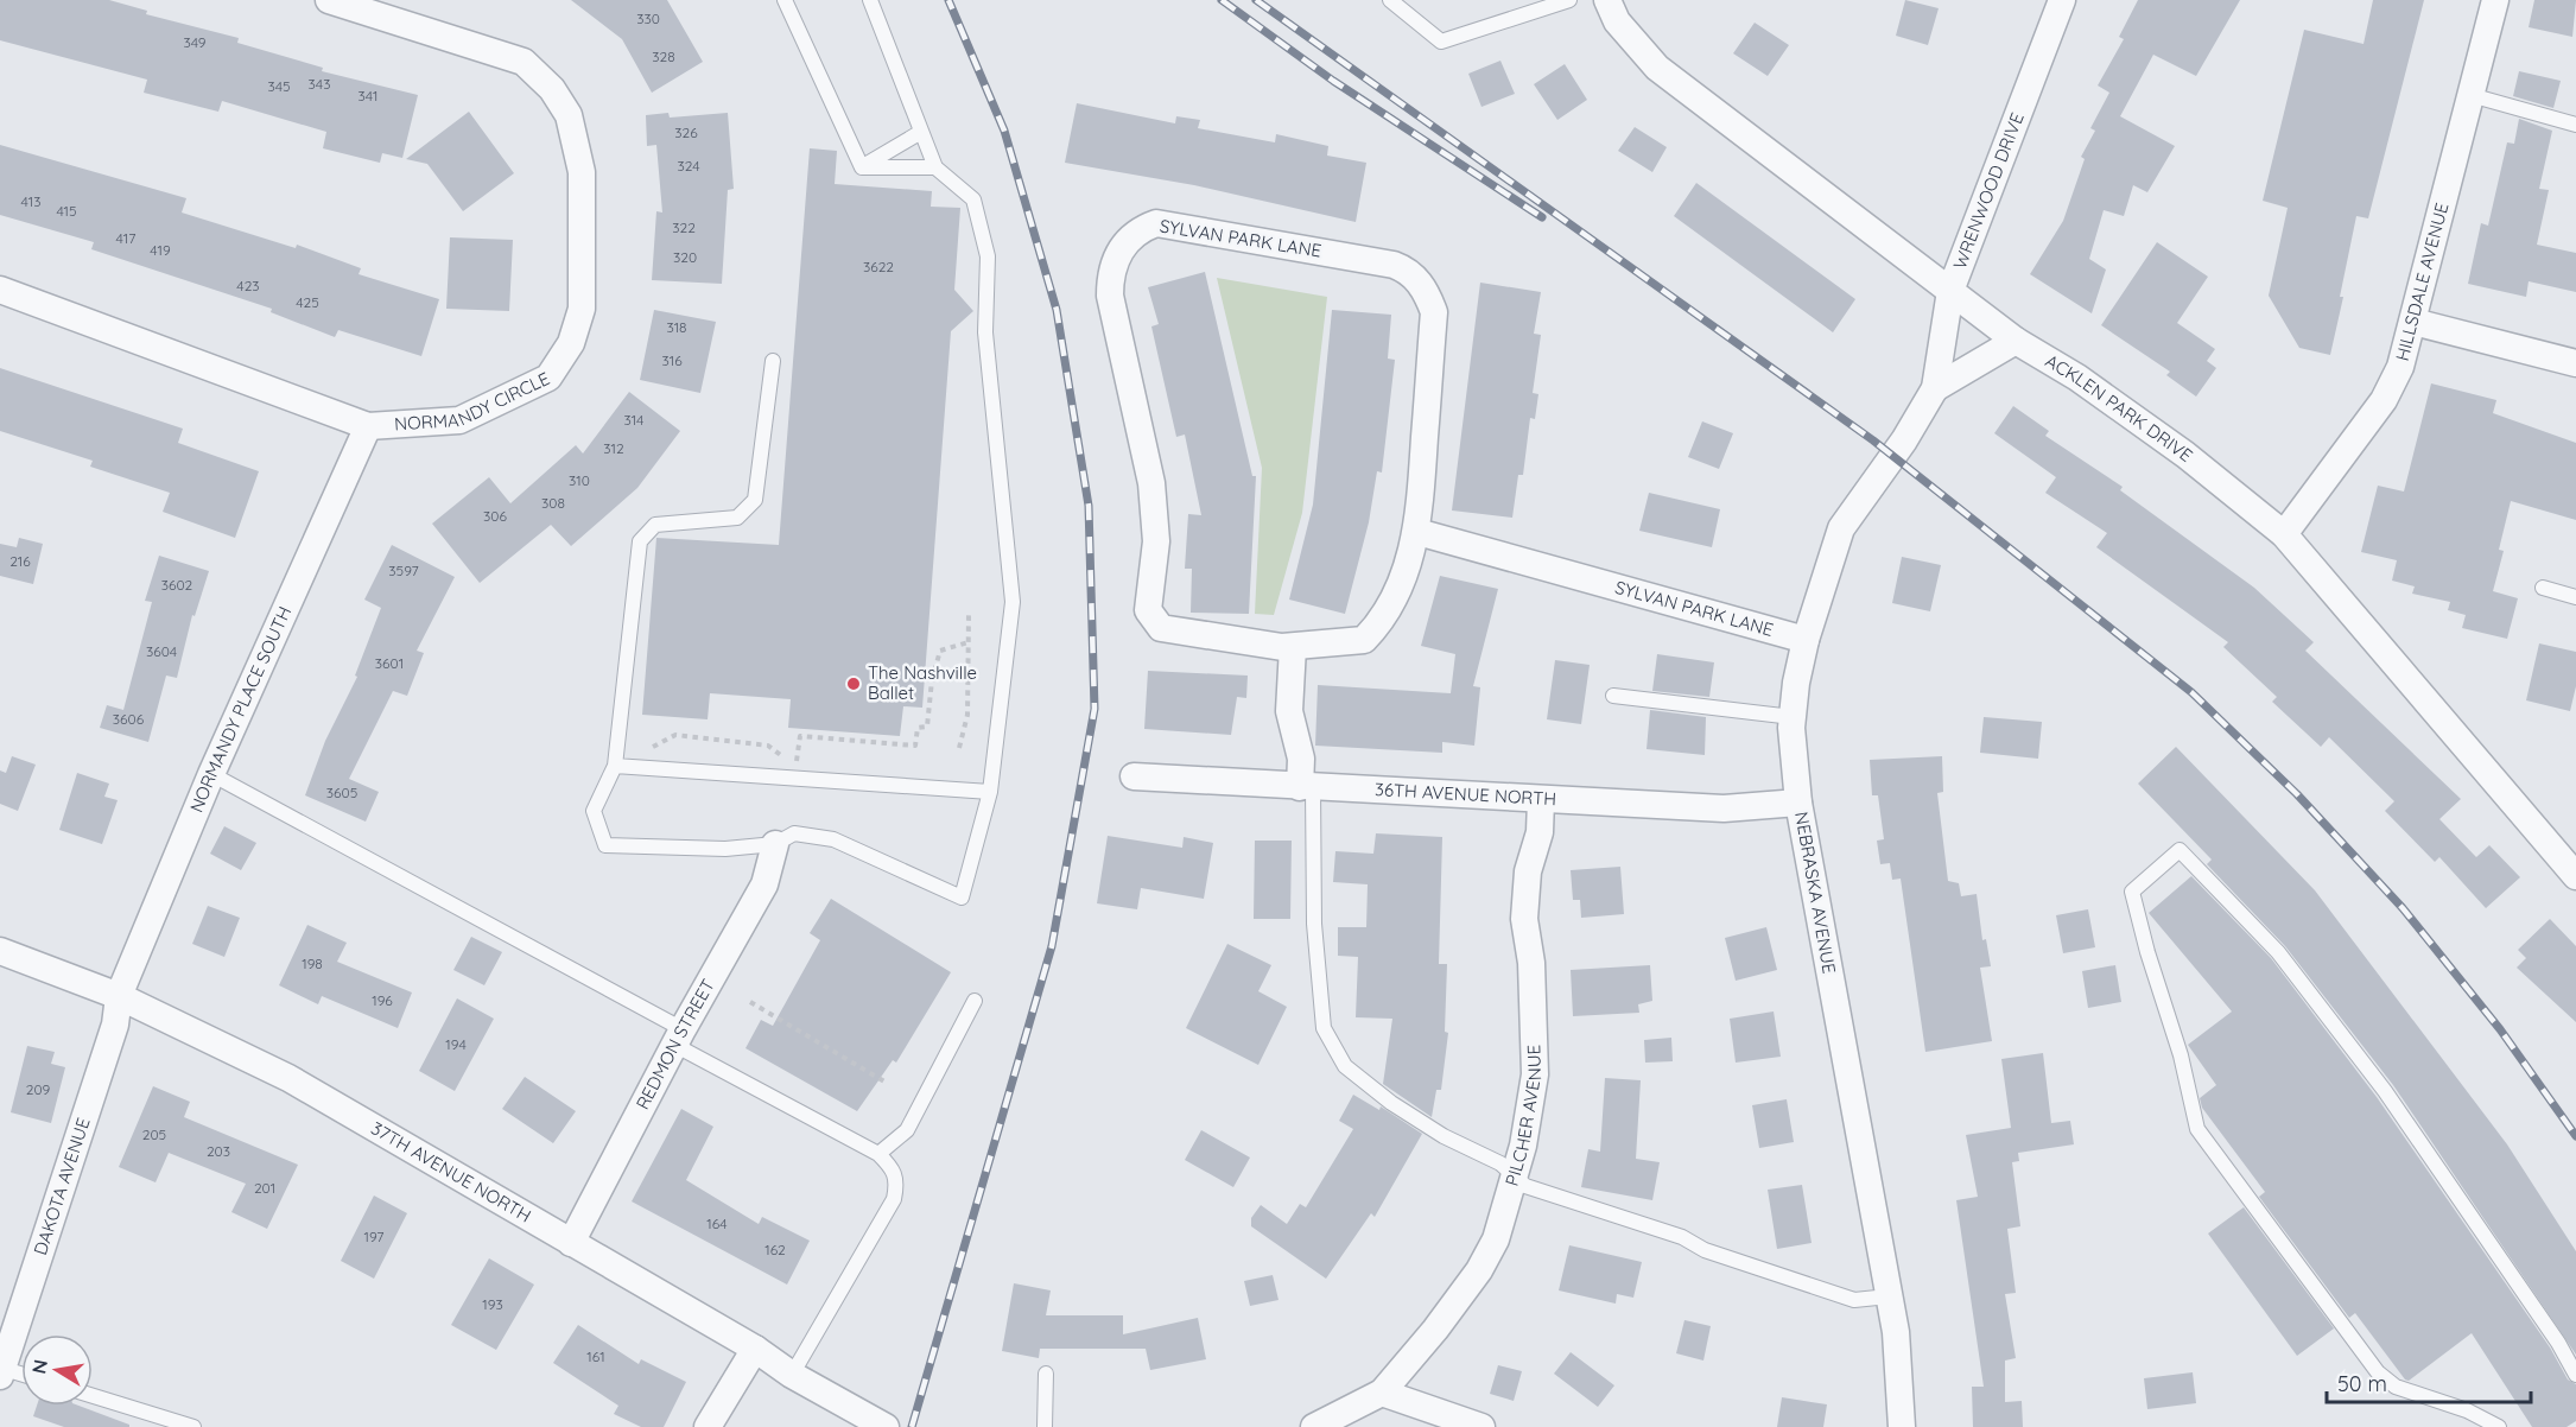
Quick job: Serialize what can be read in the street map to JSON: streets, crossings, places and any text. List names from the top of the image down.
{
  "streets": {
    "street": [
      "WRENWOOD DRIVE",
      "SYLVAN PARK LANE",
      "HILLSDALE AVENUE",
      "NORMANDY CIRCLE",
      "ACKLEN PARK DRIVE",
      "NORMANDY PLACE SOUTH",
      "36TH AVENUE NORTH",
      "NEBRASKA AVENUE",
      "REDMON STREET",
      "PILCHER AVENUE",
      "37TH AVENUE NORTH",
      "DAKOTA AVENUE"
    ]
  },
  "crossings": [
    ["WRENWOOD DRIVE", "ACKLEN PARK DRIVE"],
    ["WRENWOOD DRIVE", "NEBRASKA AVENUE"],
    ["SYLVAN PARK LANE", "NEBRASKA AVENUE"],
    ["HILLSDALE AVENUE", "ACKLEN PARK DRIVE"],
    ["NORMANDY CIRCLE", "NORMANDY PLACE SOUTH"],
    ["NORMANDY PLACE SOUTH", "37TH AVENUE NORTH"],
    ["NORMANDY PLACE SOUTH", "DAKOTA AVENUE"],
    ["36TH AVENUE NORTH", "NEBRASKA AVENUE"],
    ["36TH AVENUE NORTH", "PILCHER AVENUE"],
    ["REDMON STREET", "37TH AVENUE NORTH"],
    ["37TH AVENUE NORTH", "DAKOTA AVENUE"]
  ],
  "places": ["The Nashville Ballet"],
  "house_numbers": [
    "330",
    "349",
    "328",
    "343",
    "345",
    "341",
    "326",
    "324",
    "413",
    "415",
    "322",
    "417",
    "419",
    "320",
    "3622",
    "423",
    "425",
    "318",
    "316",
    "314",
    "312",
    "310",
    "308",
    "306",
    "216",
    "3597",
    "3602",
    "3604",
    "3601",
    "3606",
    "3605",
    "198",
    "196",
    "194",
    "209",
    "205",
    "203",
    "201",
    "164",
    "197",
    "162",
    "193",
    "161"
  ],
  "scale_bar": "50 m",
  "north": "left"
}
